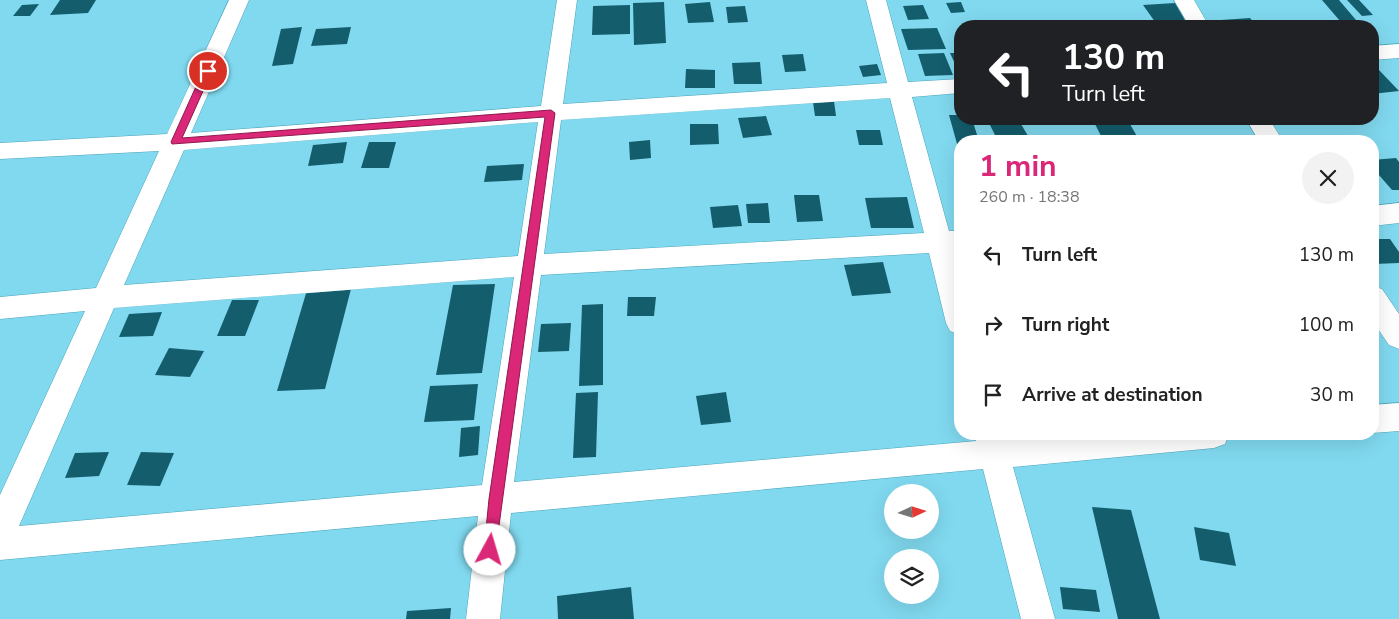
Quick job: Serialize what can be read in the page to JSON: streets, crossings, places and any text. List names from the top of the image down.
{
  "north": "right",
  "page": {
    "turn": ["130 m", "Turn left"],
    "heading": ["1 min", "260 m · 18:38"],
    "list": [
      {
        "name": "Turn left",
        "value": "130 m"
      },
      {
        "name": "Turn right",
        "value": "100 m"
      },
      {
        "name": "Arrive at destination",
        "value": "30 m"
      }
    ]
  }
}
